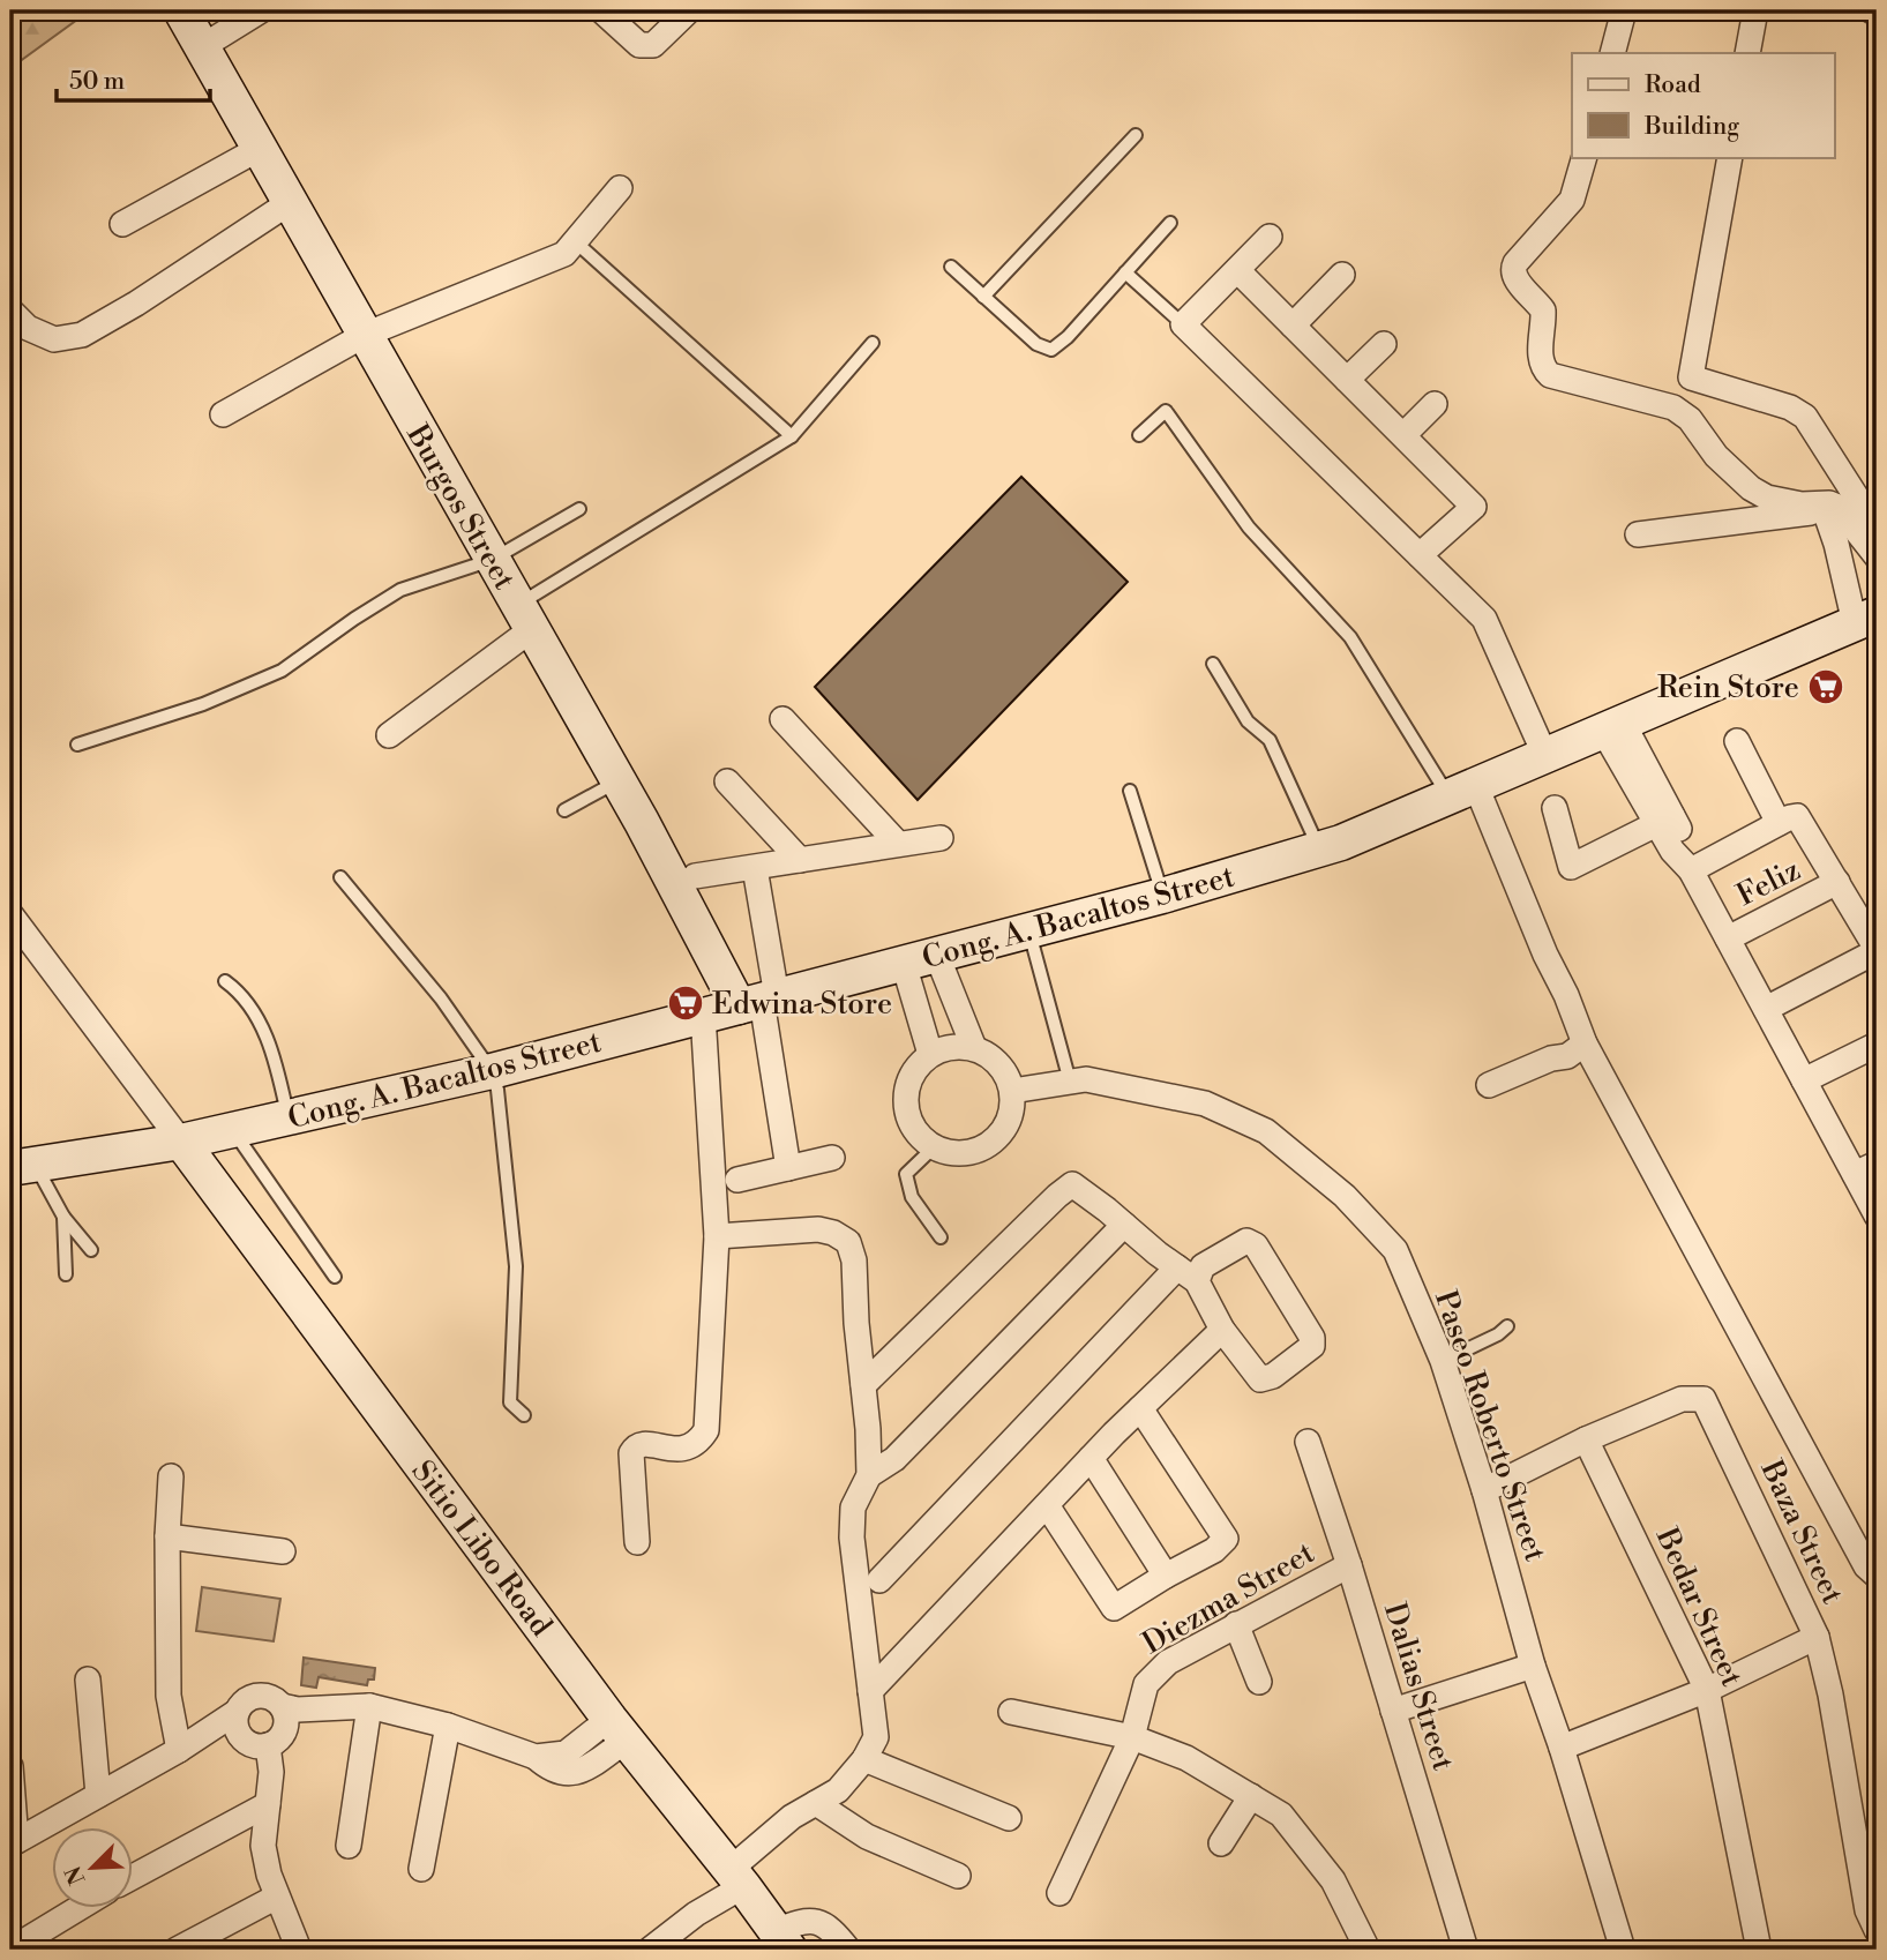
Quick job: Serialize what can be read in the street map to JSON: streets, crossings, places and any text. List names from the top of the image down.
{
  "streets": {
    "street": [
      "Burgos Street",
      "Feliz",
      "Cong. A. Bacaltos Street",
      "Paseo Roberto Street",
      "Baza Street",
      "Sitio Libo Road",
      "Diezma Street",
      "Bedar Street",
      "Dalias Street"
    ]
  },
  "crossings": [
    ["Burgos Street", "Cong. A. Bacaltos Street"],
    ["Cong. A. Bacaltos Street", "Sitio Libo Road"],
    ["Paseo Roberto Street", "Baza Street"],
    ["Baza Street", "Bedar Street"],
    ["Diezma Street", "Dalias Street"]
  ],
  "places": {
    "supermarket": ["Rein Store", "Edwina Store"]
  },
  "legend": ["Road", "Building"],
  "scale_bar": "50 m",
  "north": "bottom left"
}
